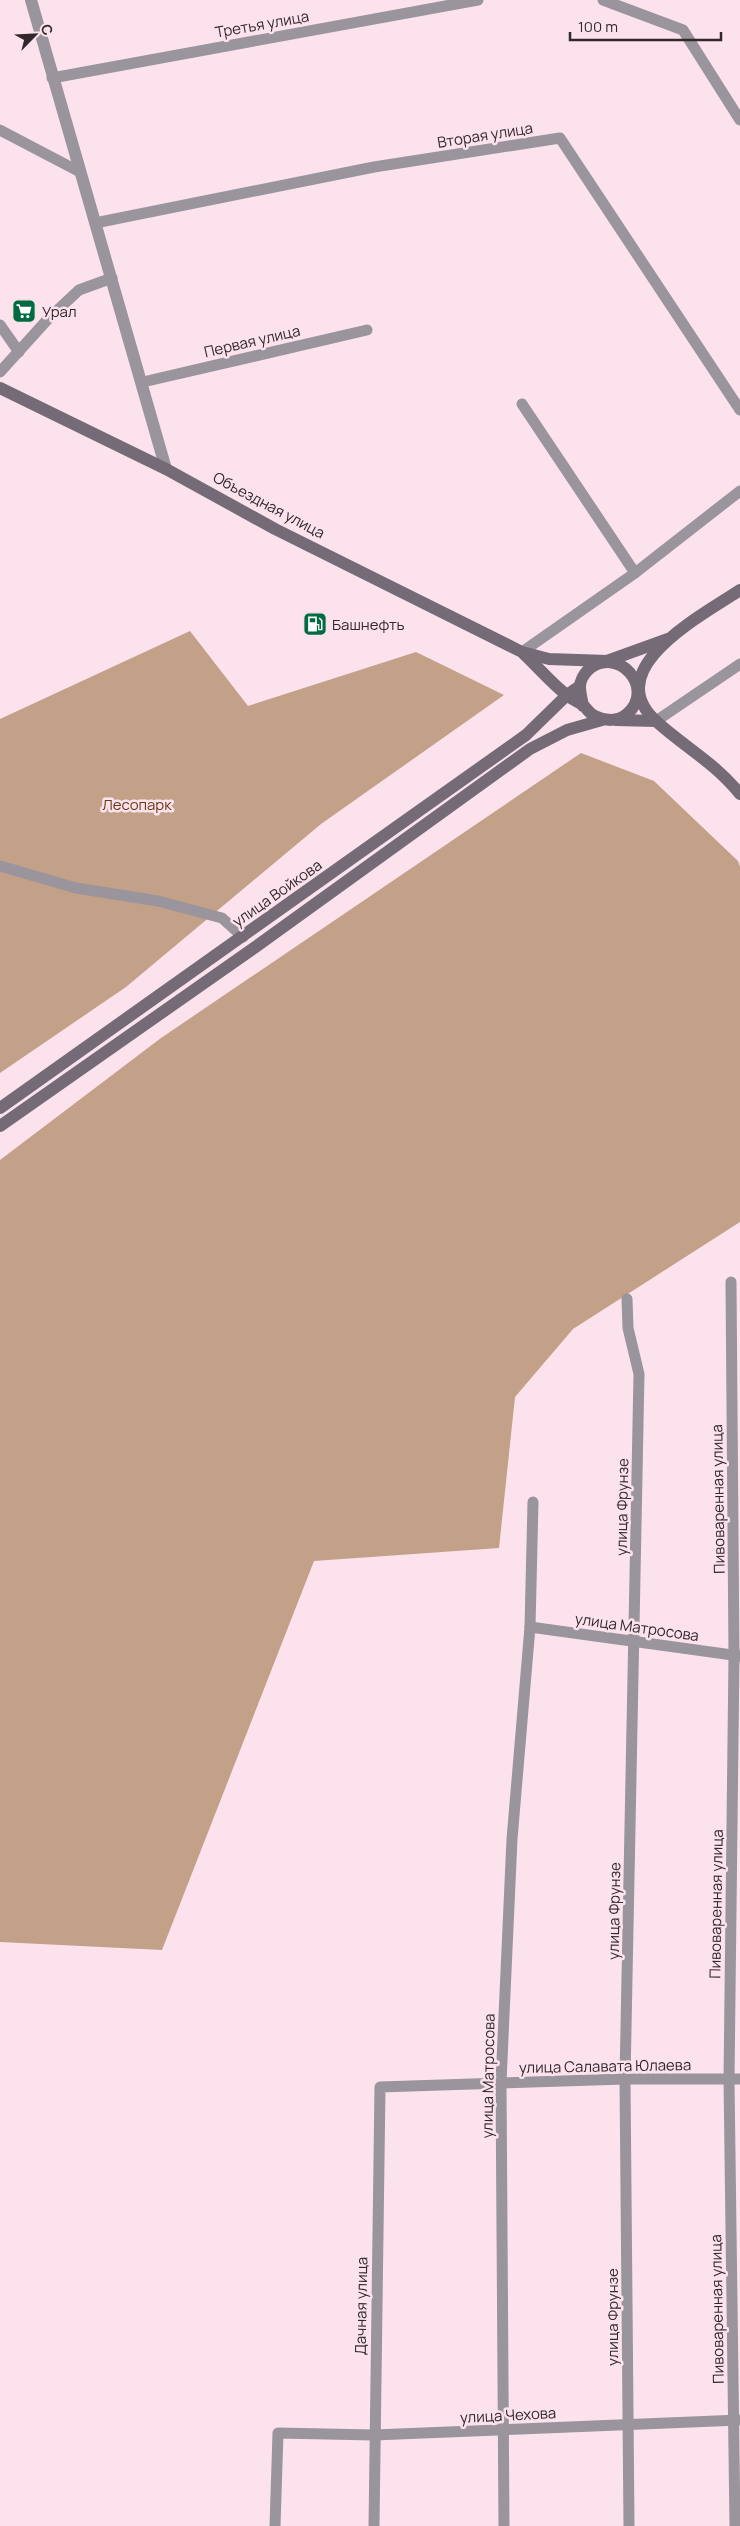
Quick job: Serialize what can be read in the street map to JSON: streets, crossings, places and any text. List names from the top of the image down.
{
  "streets": {
    "main road": ["Объездная улица", "улица Войкова"],
    "street": [
      "Третья улица",
      "Вторая улица",
      "Первая улица",
      "Пивоваренная улица",
      "улица Фрунзе",
      "улица Матросова",
      "улица Салавата Юлаева",
      "Дачная улица",
      "улица Чехова"
    ]
  },
  "crossings": [
    ["Пивоваренная улица", "улица Матросова"],
    ["Пивоваренная улица", "улица Салавата Юлаева"],
    ["Пивоваренная улица", "улица Чехова"],
    ["улица Фрунзе", "улица Матросова"],
    ["улица Фрунзе", "улица Салавата Юлаева"],
    ["улица Фрунзе", "улица Чехова"],
    ["улица Матросова", "улица Салавата Юлаева"],
    ["улица Матросова", "улица Чехова"],
    ["улица Салавата Юлаева", "Дачная улица"],
    ["Дачная улица", "улица Чехова"]
  ],
  "parks": ["Лесопарк"],
  "places": {
    "supermarket": ["Урал"],
    "fuel station": ["Башнефть"]
  },
  "scale_bar": "100 m",
  "north": "top right"
}
